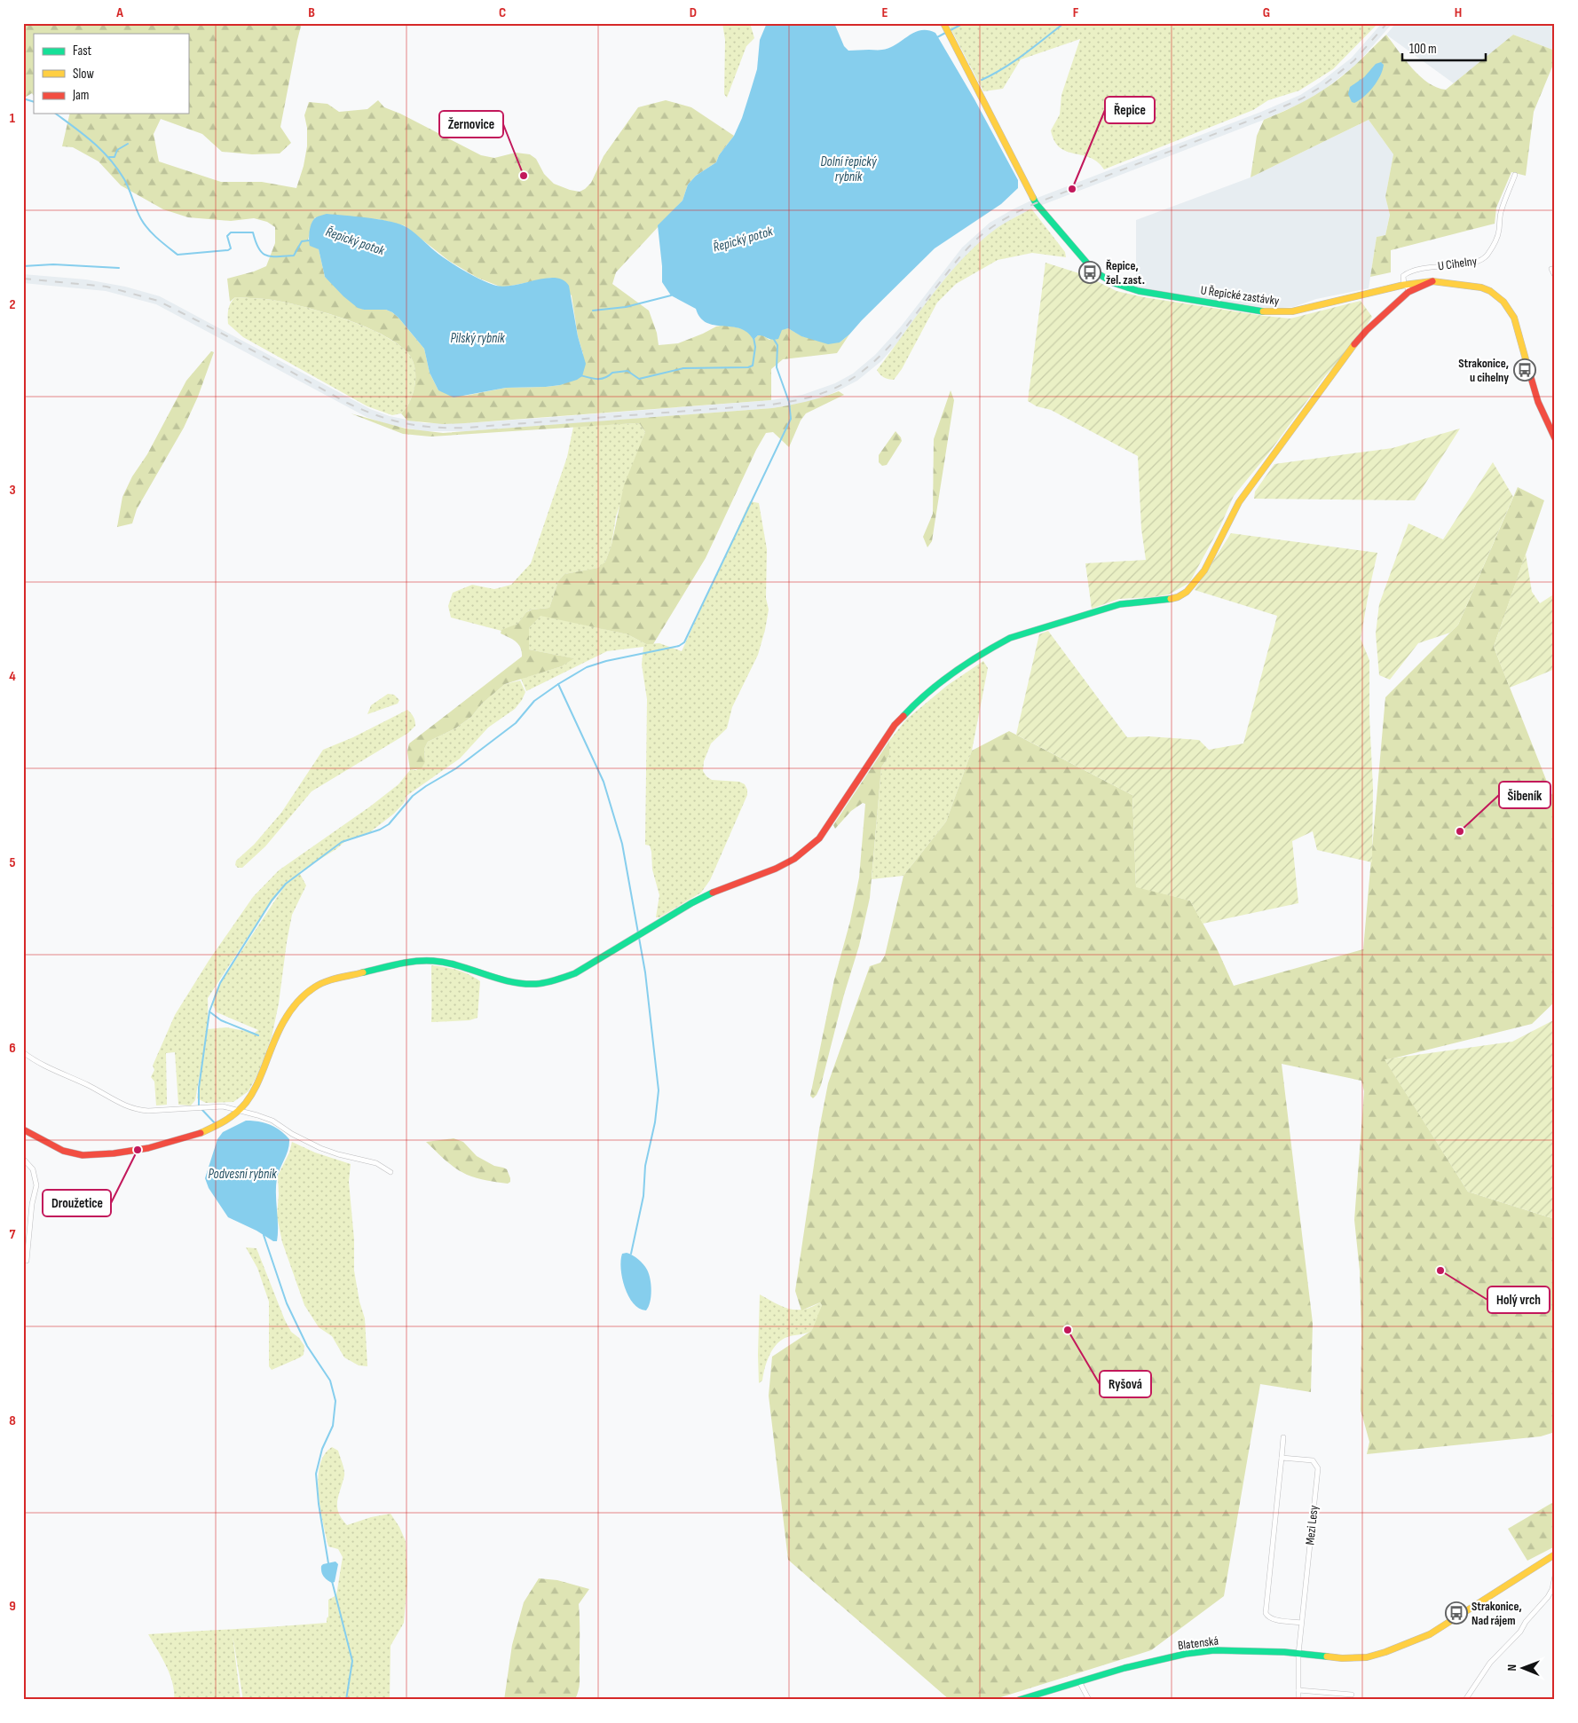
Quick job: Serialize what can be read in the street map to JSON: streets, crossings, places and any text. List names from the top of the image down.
{
  "streets": {
    "street": [
      "U Cihelny",
      "U Řepické zastávky",
      "Mezi Lesy",
      "Blatenská"
    ]
  },
  "crossings": [
    ["U Cihelny", "U Řepické zastávky"],
    ["Mezi Lesy", "Blatenská"]
  ],
  "water": [
    "Dolní řepický rybník",
    "Řepický potok",
    "Pilský rybník",
    "Podvesní rybník"
  ],
  "places": {
    "other": [
      "Žernovice",
      "Řepice",
      "Šibeník",
      "Droužetice",
      "Holý vrch",
      "Ryšová"
    ],
    "bus stop": ["Řepice, žel. zast.", "Strakonice, u cihelny", "Strakonice, Nad rájem"]
  },
  "legend": ["Fast", "Slow", "Jam"],
  "scale_bar": "100 m",
  "north": "left",
  "grid": {
    "columns": [
      "A",
      "B",
      "C",
      "D",
      "E",
      "F",
      "G",
      "H"
    ],
    "rows": [
      "1",
      "2",
      "3",
      "4",
      "5",
      "6",
      "7",
      "8",
      "9"
    ]
  }
}
